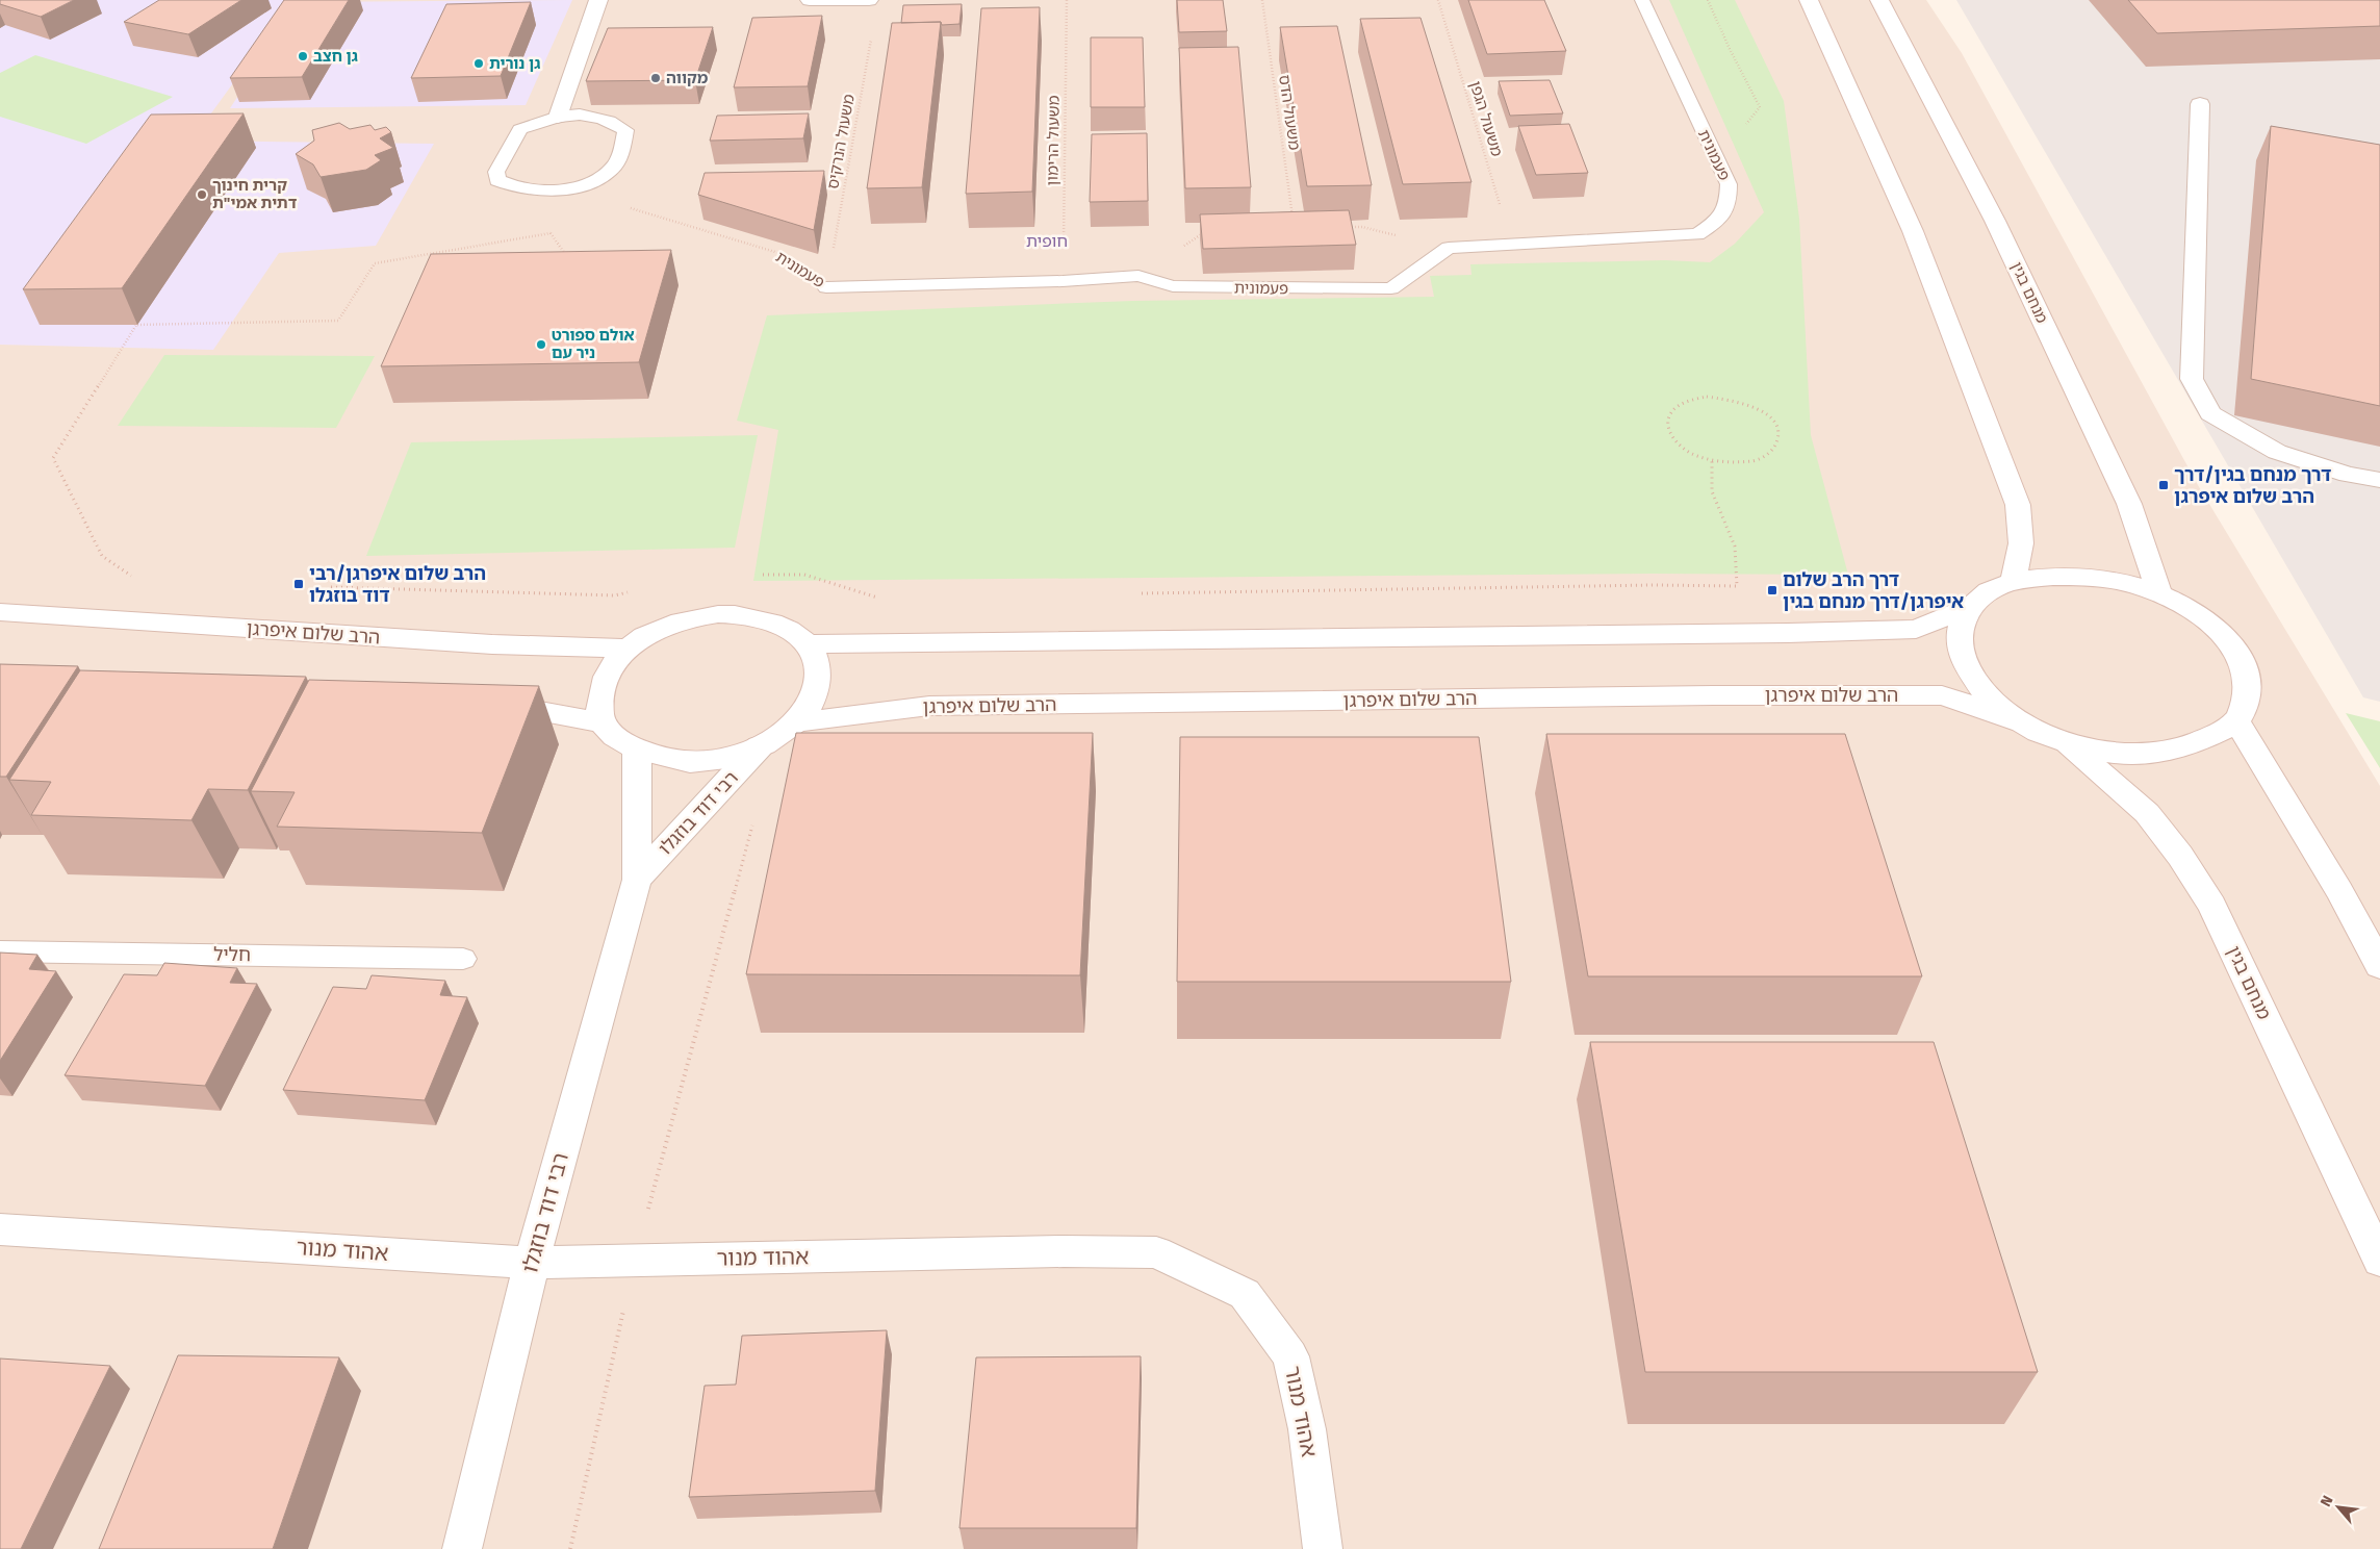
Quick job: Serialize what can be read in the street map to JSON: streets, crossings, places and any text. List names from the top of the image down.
{
  "streets": {
    "main road": [
      "מנחם בגין",
      "הרב שלום איפרגן",
      "רבי דוד בוזגלו",
      "אהוד מנור"
    ],
    "lane": ["פעמונית", "חליל"],
    "path": [
      "משעול הדס",
      "משעול הגפן",
      "משעול הרימון",
      "משעול הנרקיס"
    ]
  },
  "crossings": [
    ["משעול הגפן", "פעמונית"],
    ["משעול הרימון", "פעמונית"],
    ["משעול הנרקיס", "פעמונית"],
    ["הרב שלום איפרגן", "רבי דוד בוזגלו"],
    ["רבי דוד בוזגלו", "אהוד מנור"]
  ],
  "districts": ["חופית"],
  "places": {
    "other": [
      "גן חצב",
      "גן נורית",
      "מקווה",
      "קרית חינוך דתית אמי\"ת",
      "אולם ספורט ניר עם"
    ],
    "transit": ["דרך מנחם בגין/דרך הרב שלום איפרגן", "הרב שלום איפרגן/רבי דוד בוזגלו", "דרך הרב שלום איפרגן/דרך מנחם בגין"]
  },
  "north": "top left"
}
